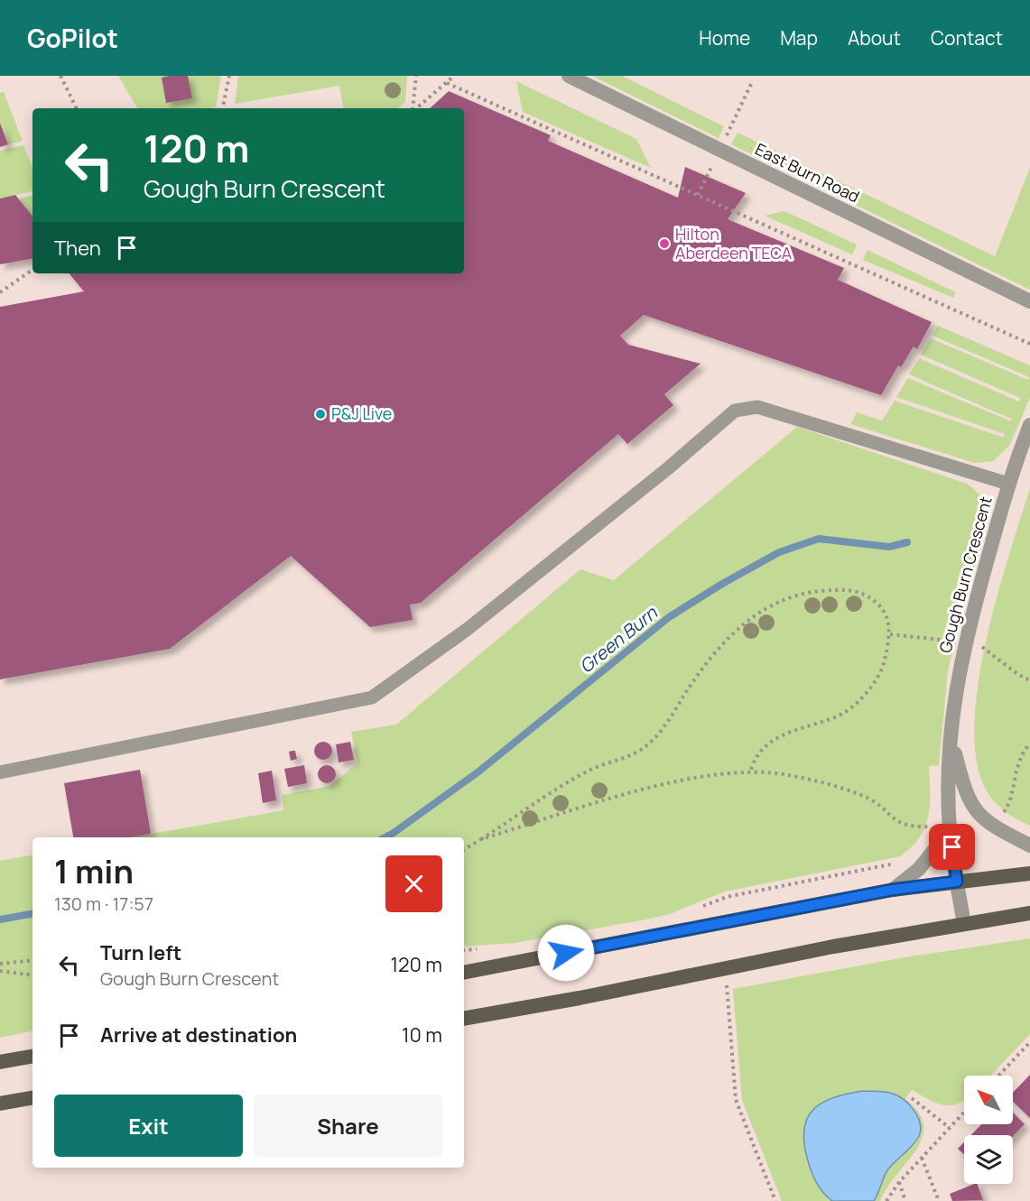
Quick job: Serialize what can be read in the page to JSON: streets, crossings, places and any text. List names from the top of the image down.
{
  "streets": {
    "street": ["East Burn Road", "Gough Burn Crescent"]
  },
  "water": ["Green Burn"],
  "places": ["Hilton Aberdeen TECA", "P&J Live"],
  "north": "top left",
  "page": {
    "header": "GoPilot",
    "nav": [
      "Home",
      "Map",
      "About",
      "Contact"
    ],
    "turn": ["120 m", "Gough Burn Crescent"],
    "then": "Then",
    "heading": ["1 min", "130 m · 17:57"],
    "list": [
      {
        "name": "Turn left",
        "note": "Gough Burn Crescent",
        "value": "120 m"
      },
      {
        "name": "Arrive at destination",
        "value": "10 m"
      }
    ],
    "buttons": ["Exit", "Share"]
  }
}
